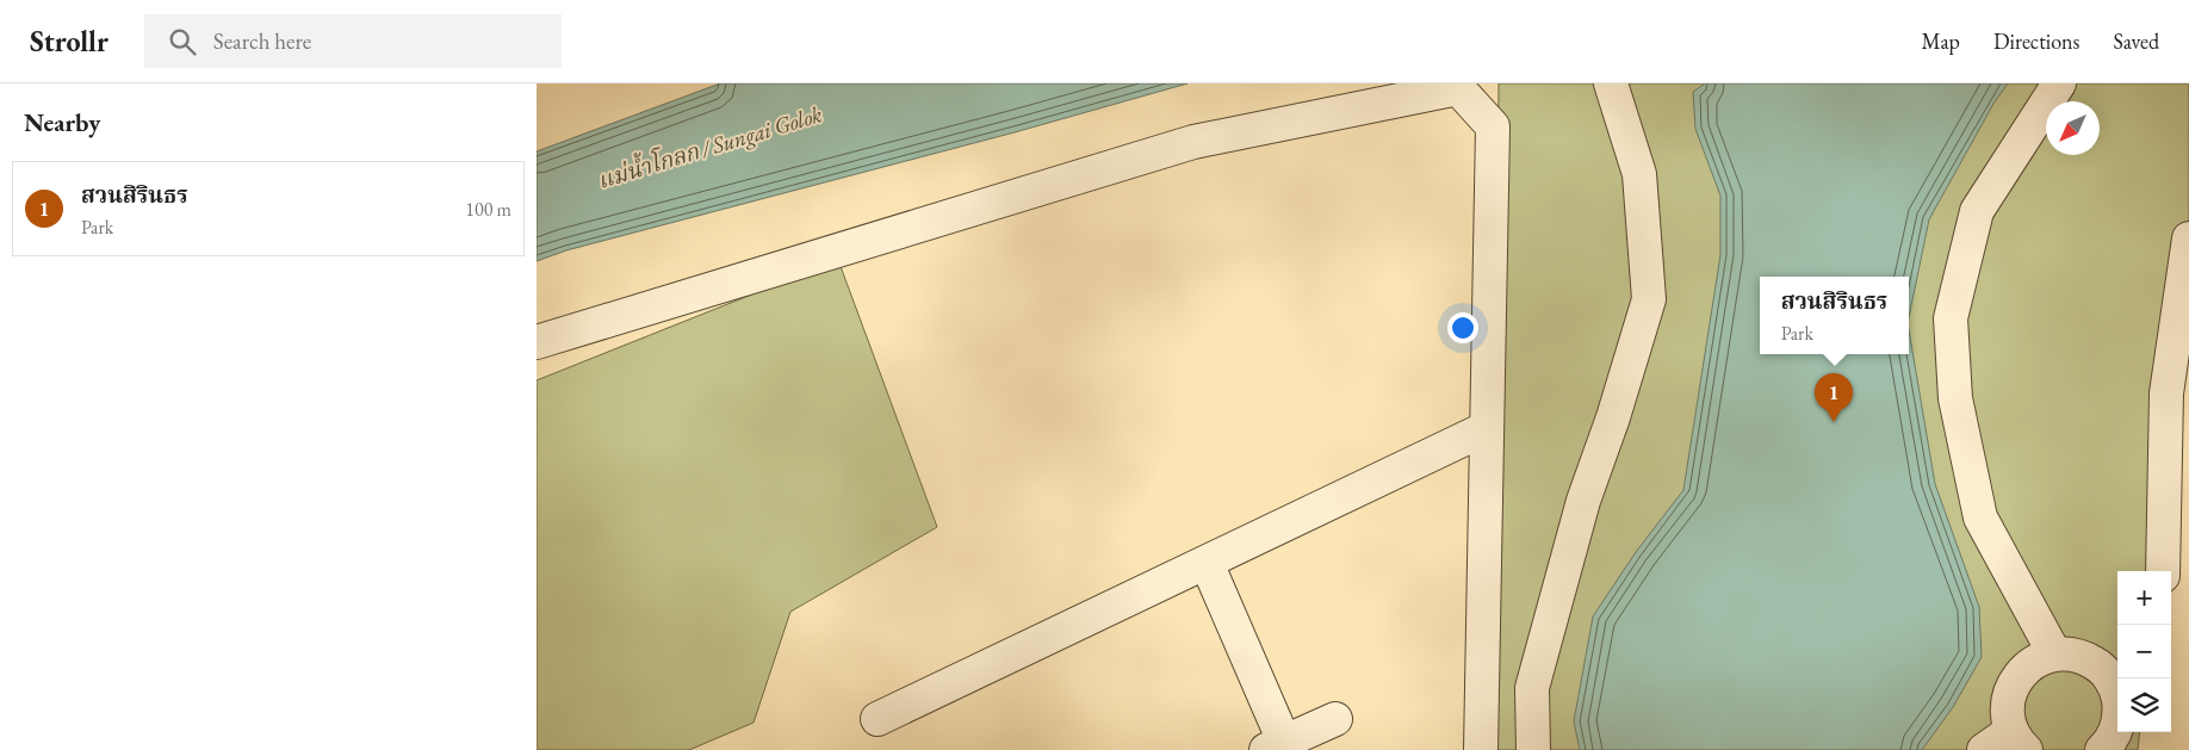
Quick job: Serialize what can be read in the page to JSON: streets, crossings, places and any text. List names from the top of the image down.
{
  "water": ["แม่น้ำโกลก / Sungai Golok"],
  "north": "bottom left",
  "page": {
    "header": "Strollr",
    "search": "Search here",
    "nav": ["Map", "Directions", "Saved"],
    "heading": "Nearby",
    "list": [
      {
        "mark": "1",
        "name": "สวนสิรินธร",
        "note": "Park",
        "value": "100 m"
      }
    ],
    "popup": ["สวนสิรินธร", "Park"],
    "pins": "1",
    "map_buttons": ["+", "−"]
  }
}
